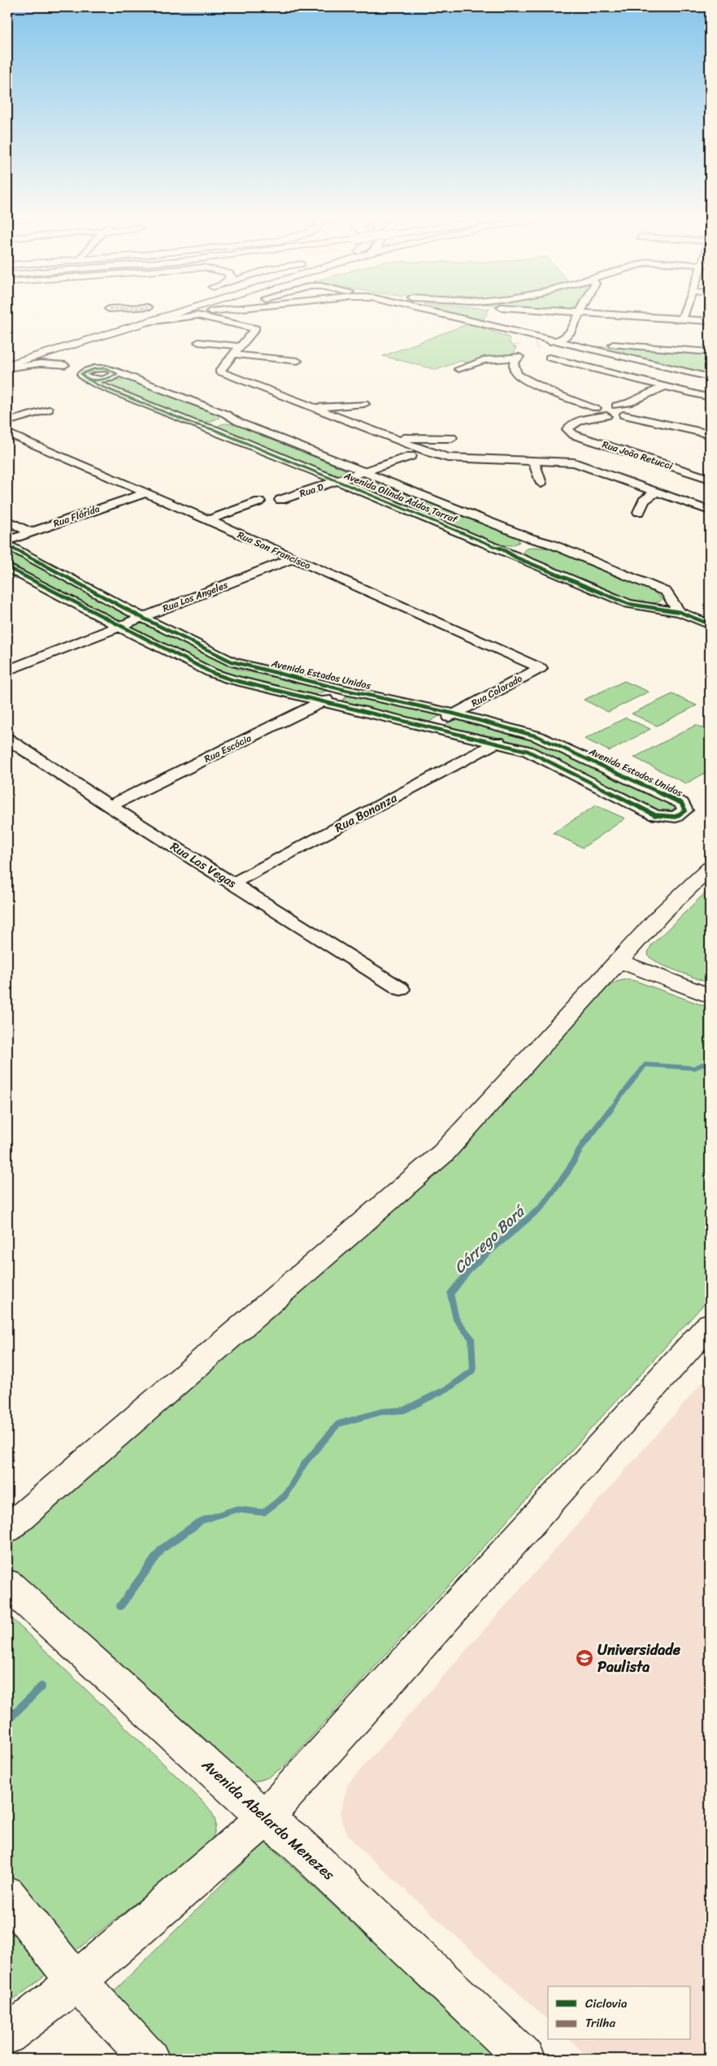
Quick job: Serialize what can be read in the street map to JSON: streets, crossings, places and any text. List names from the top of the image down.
{
  "streets": {
    "main road": ["Avenida Abelardo Menezes"],
    "street": [
      "Rua João Retucci",
      "Rua D",
      "Avenida Olinda Addas Tarraf",
      "Rua Flórida",
      "Rua San Francisco",
      "Rua Los Angeles",
      "Avenida Estados Unidos",
      "Rua Colorado",
      "Rua Escócia",
      "Rua Bonanza",
      "Rua Las Vegas"
    ]
  },
  "crossings": [
    ["Rua D", "Avenida Olinda Addas Tarraf"],
    ["Rua Flórida", "Rua San Francisco"],
    ["Rua San Francisco", "Rua Los Angeles"],
    ["Rua San Francisco", "Rua Colorado"],
    ["Rua Los Angeles", "Avenida Estados Unidos"],
    ["Avenida Estados Unidos", "Rua Colorado"],
    ["Avenida Estados Unidos", "Rua Escócia"],
    ["Avenida Estados Unidos", "Rua Bonanza"],
    ["Rua Escócia", "Rua Las Vegas"],
    ["Rua Bonanza", "Rua Las Vegas"]
  ],
  "water": ["Córrego Borá"],
  "places": {
    "school or university": ["Universidade Paulista"]
  },
  "legend": ["Ciclovia", "Trilha"]
}
